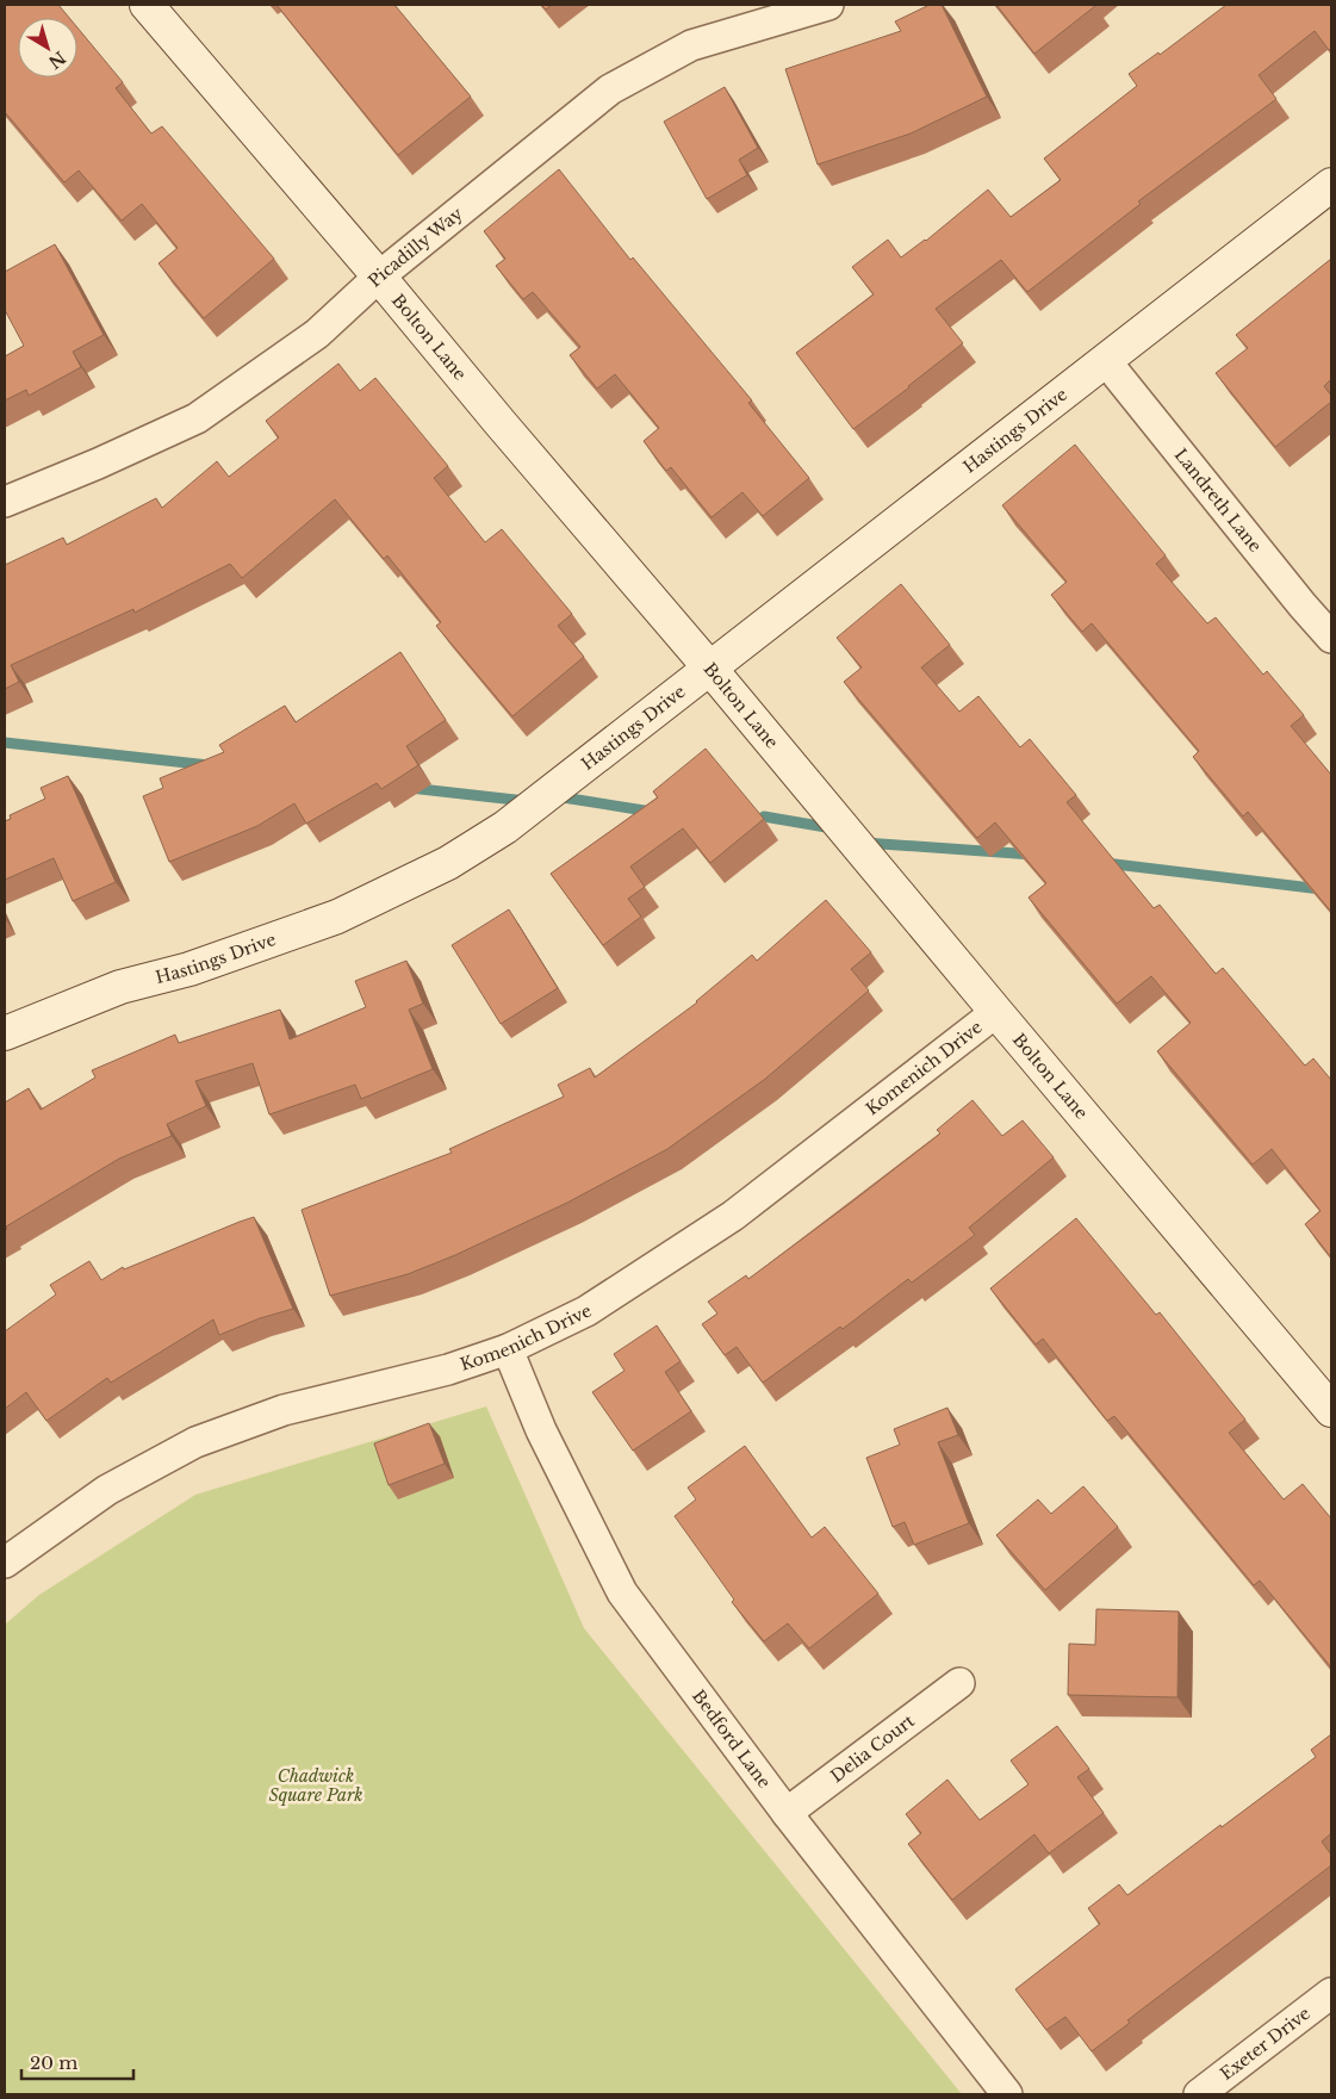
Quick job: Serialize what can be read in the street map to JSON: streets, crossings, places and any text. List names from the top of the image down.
{
  "streets": {
    "street": [
      "Picadilly Way",
      "Bolton Lane",
      "Hastings Drive",
      "Landreth Lane",
      "Komenich Drive",
      "Bedford Lane",
      "Delia Court",
      "Exeter Drive"
    ]
  },
  "crossings": [
    ["Picadilly Way", "Bolton Lane"],
    ["Bolton Lane", "Hastings Drive"],
    ["Bolton Lane", "Komenich Drive"],
    ["Hastings Drive", "Landreth Lane"],
    ["Komenich Drive", "Bedford Lane"],
    ["Bedford Lane", "Delia Court"]
  ],
  "parks": ["Chadwick Square Park"],
  "scale_bar": "20 m",
  "north": "bottom right"
}
